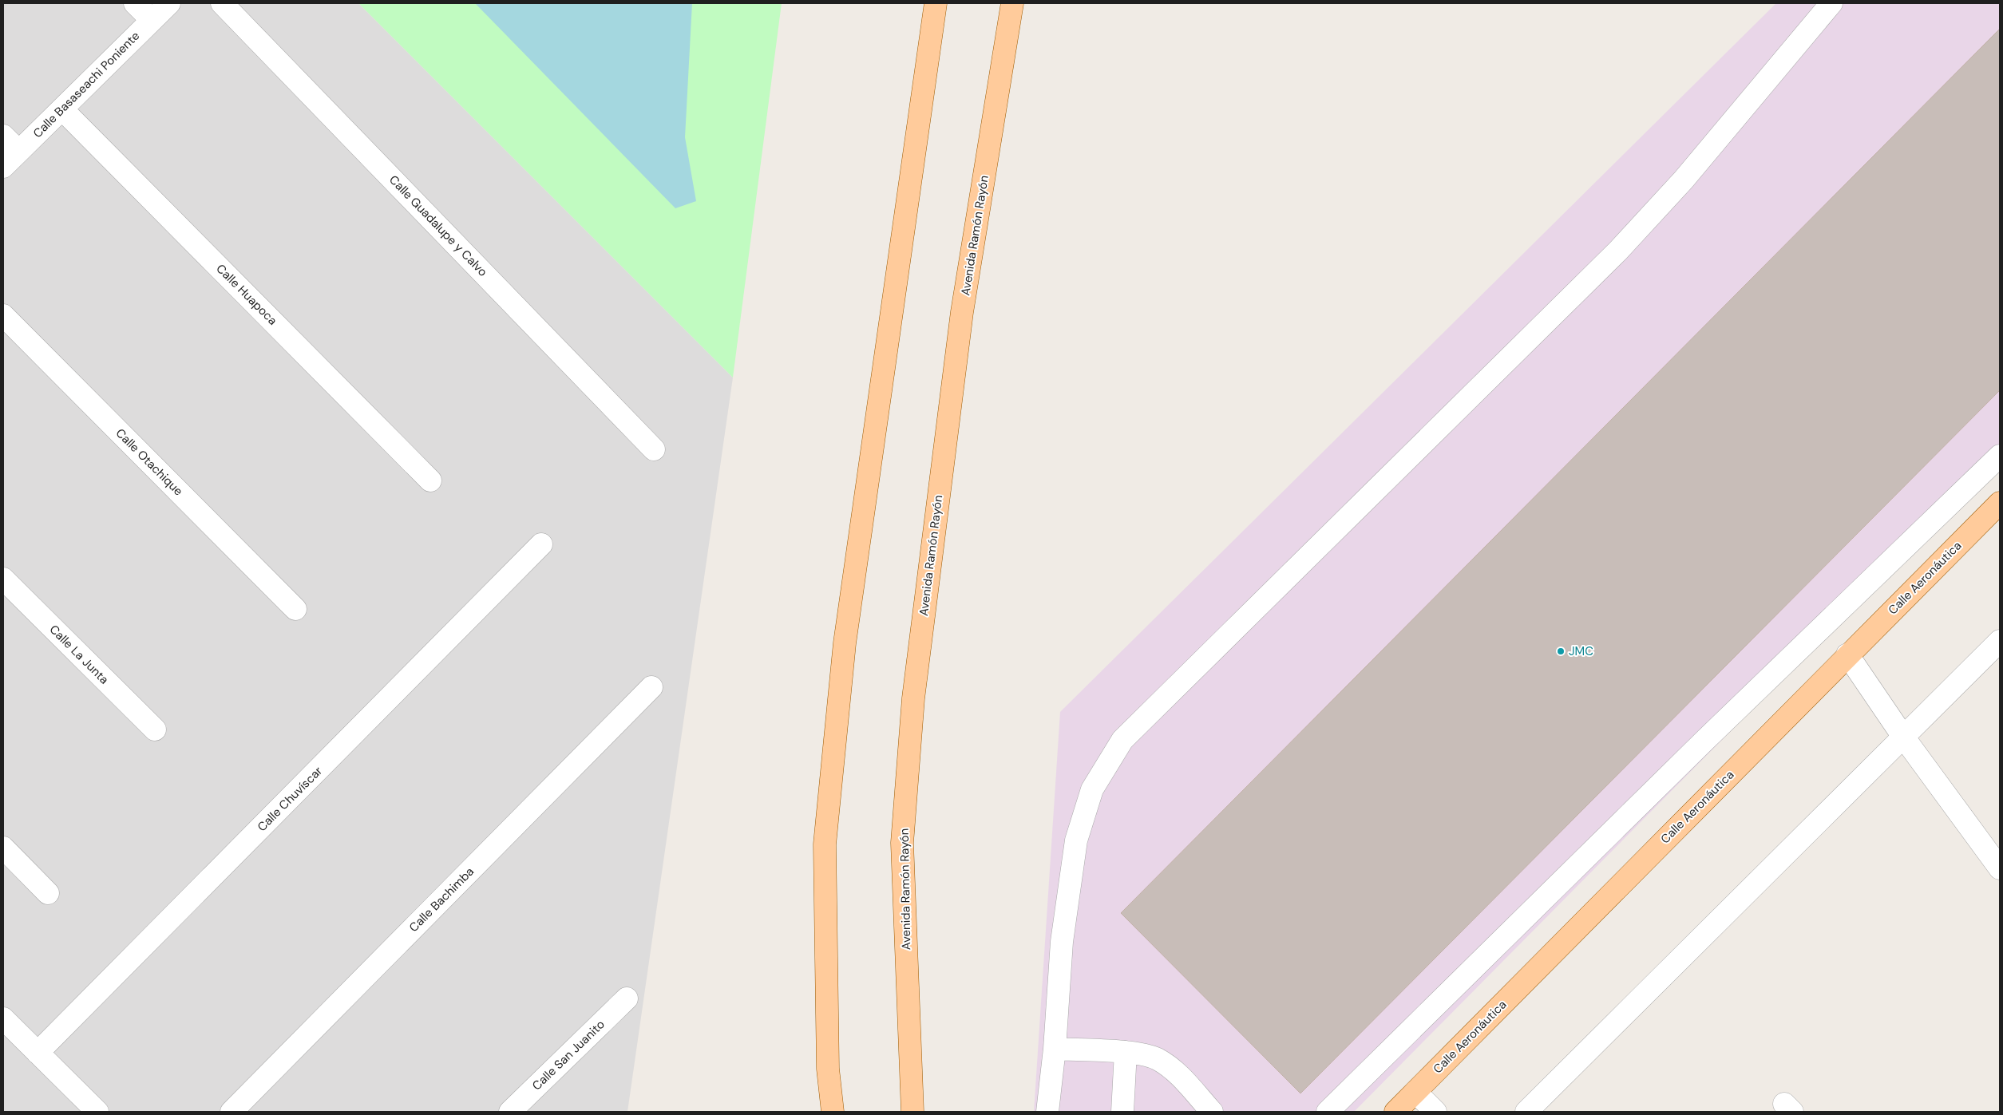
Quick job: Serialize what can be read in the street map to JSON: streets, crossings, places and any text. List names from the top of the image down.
{
  "streets": {
    "main road": ["Avenida Ramón Rayón", "Calle Aeronáutica"],
    "street": [
      "Calle Basaseachi Poniente",
      "Calle Guadalupe y Calvo",
      "Calle Huapoca",
      "Calle Otachique",
      "Calle La Junta",
      "Calle Chuvíscar",
      "Calle Bachimba",
      "Calle San Juanito"
    ]
  },
  "crossings": [
    ["Calle Basaseachi Poniente", "Calle Huapoca"]
  ],
  "places": ["JMC"]
}
